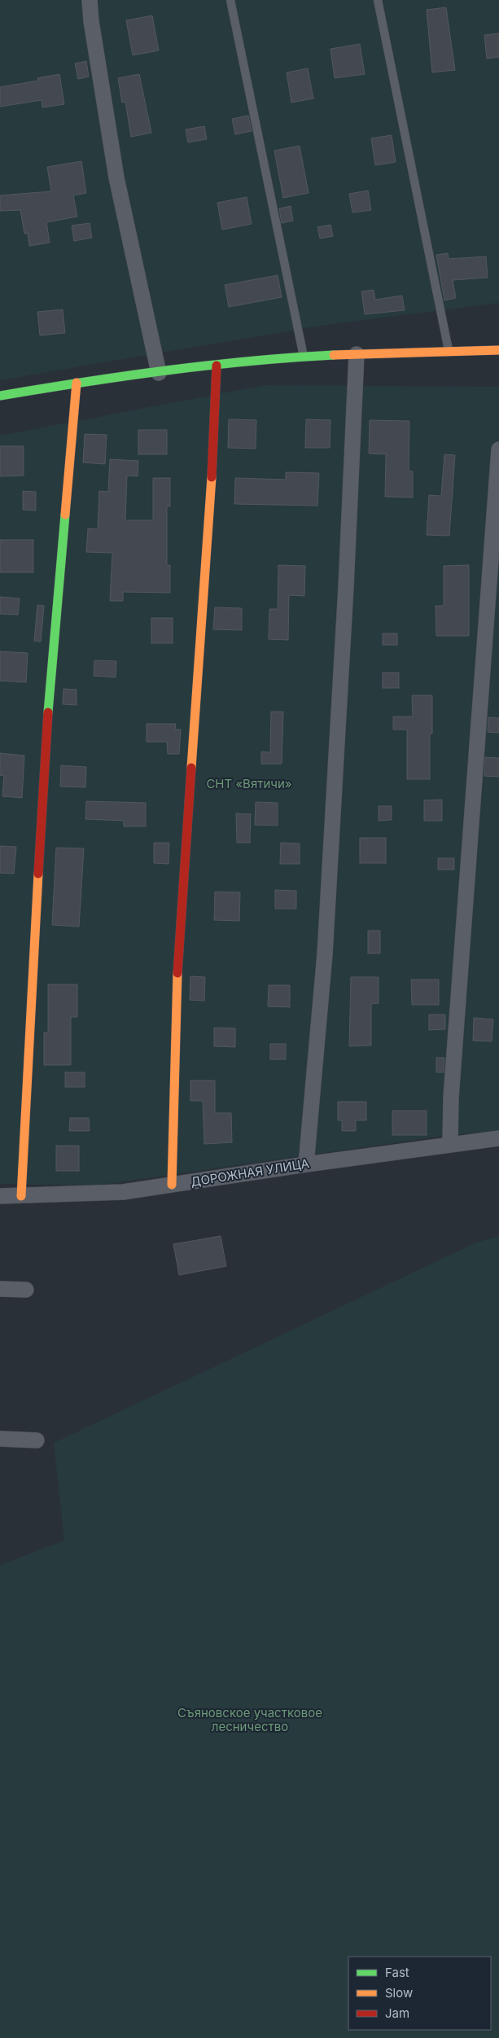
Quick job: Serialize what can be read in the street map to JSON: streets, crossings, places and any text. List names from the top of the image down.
{
  "streets": {
    "street": ["ДОРОЖНАЯ УЛИЦА"]
  },
  "parks": ["СНТ «Вятичи»", "Съяновское участковое лесничество"],
  "legend": ["Fast", "Slow", "Jam"]
}
